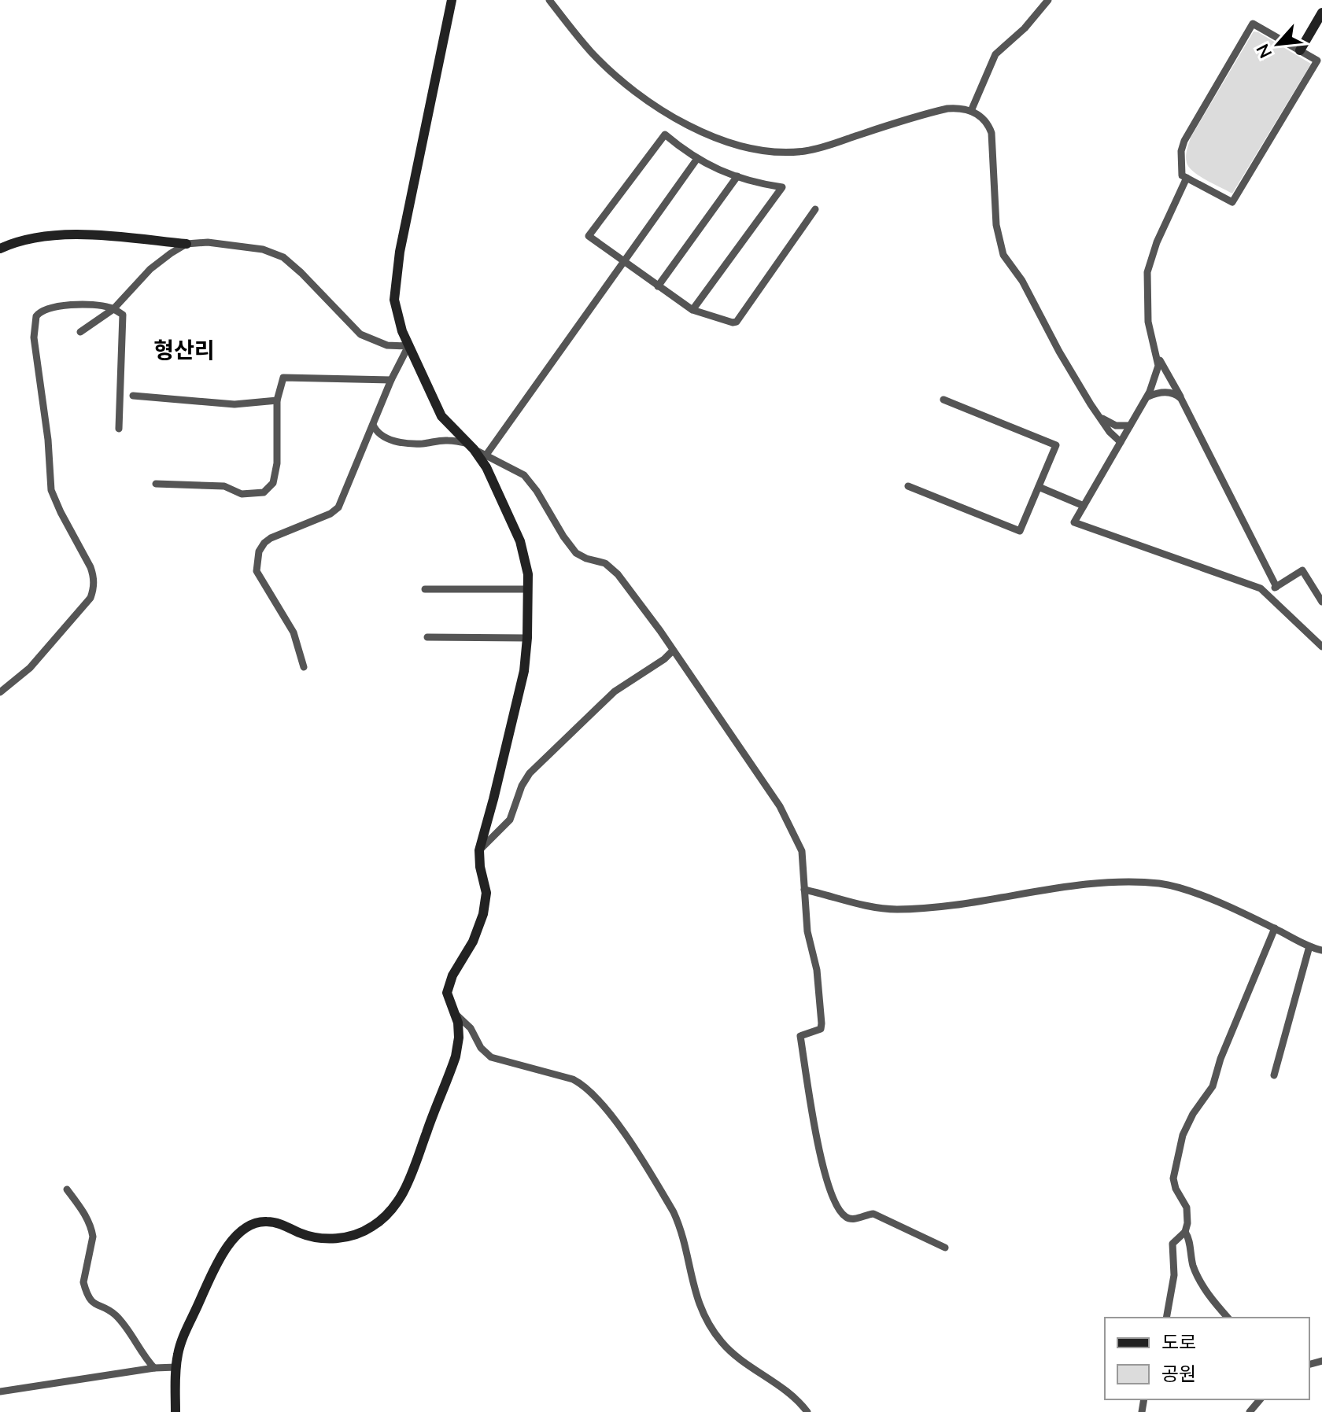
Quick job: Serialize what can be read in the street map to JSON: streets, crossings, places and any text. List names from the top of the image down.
{
  "districts": ["형산리"],
  "legend": ["도로", "공원"],
  "north": "bottom left"
}
